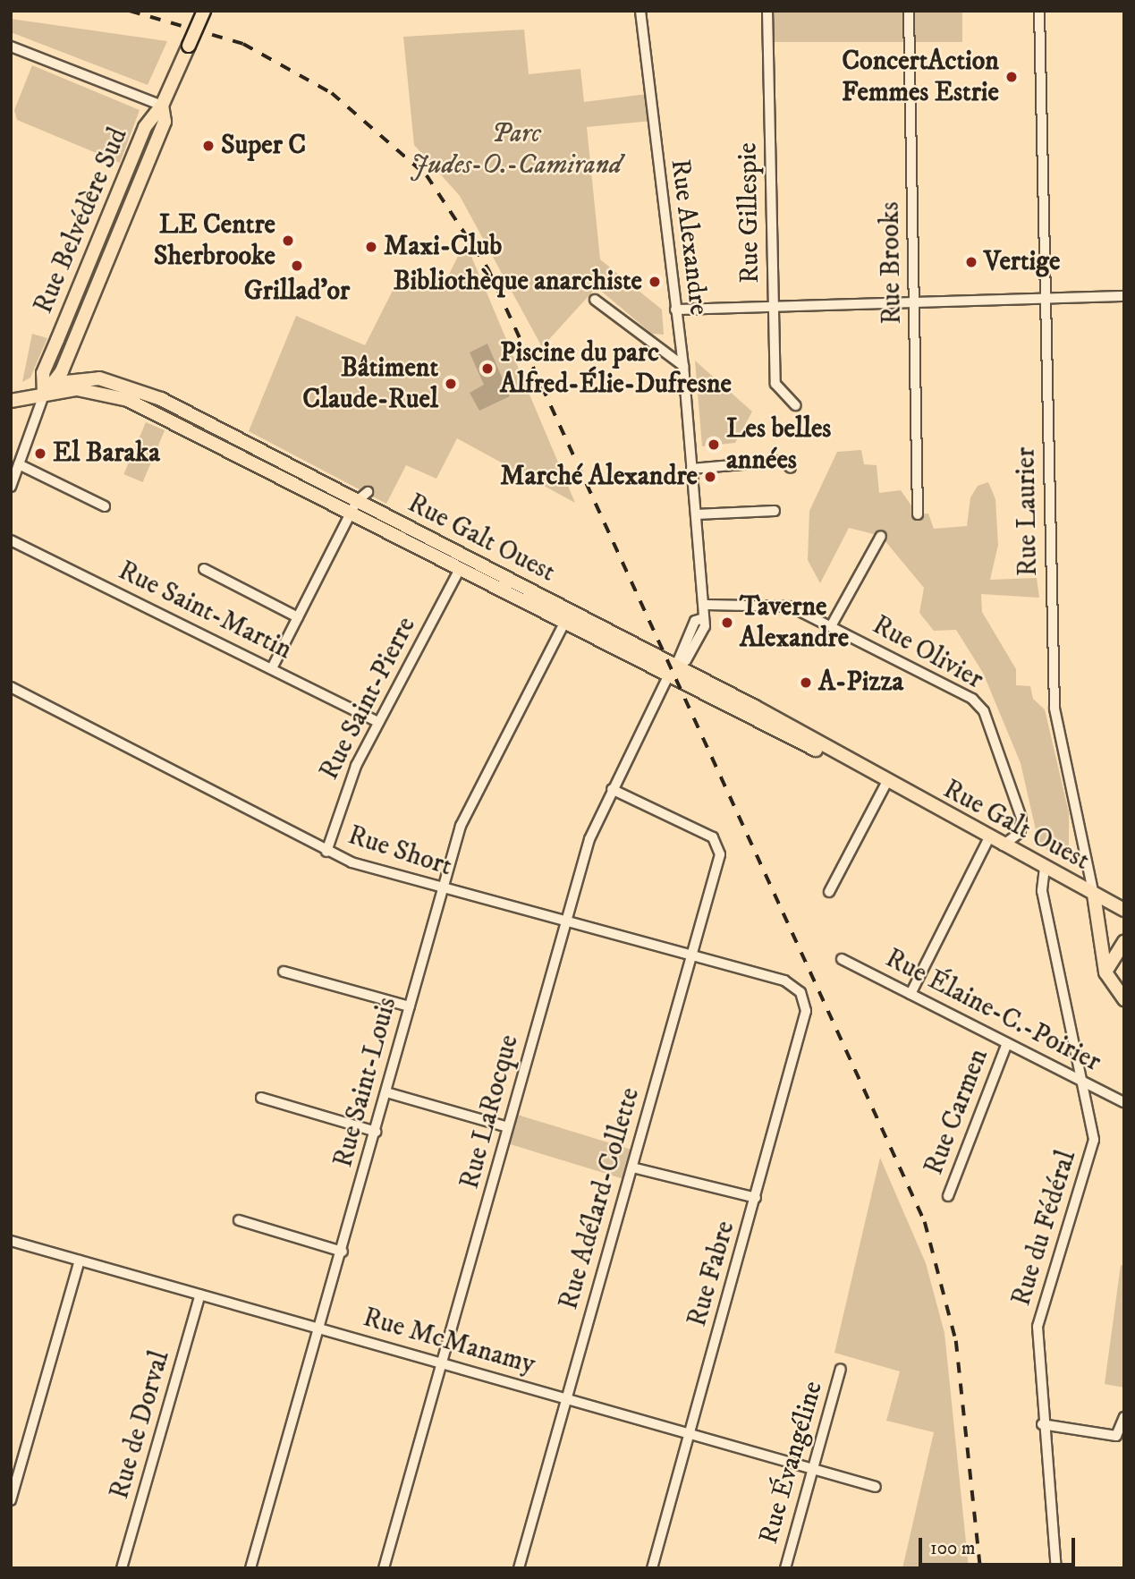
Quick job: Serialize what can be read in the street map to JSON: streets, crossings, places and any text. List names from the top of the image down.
{
  "streets": {
    "main road": ["Rue Belvédère Sud", "Rue Laurier", "Rue Galt Ouest"],
    "street": [
      "Rue Gillespie",
      "Rue Alexandre",
      "Rue Brooks",
      "Rue Saint-Martin",
      "Rue Olivier",
      "Rue Saint-Pierre",
      "Rue Short",
      "Rue Élaine-C.-Poirier",
      "Rue Saint-Louis",
      "Rue LaRocque",
      "Rue Carmen",
      "Rue Adélard-Collette",
      "Rue du Fédéral",
      "Rue Fabre",
      "Rue McManamy",
      "Rue de Dorval",
      "Rue Évangéline"
    ]
  },
  "crossings": [
    ["Rue Belvédère Sud", "Rue Galt Ouest"],
    ["Rue Alexandre", "Rue Galt Ouest"],
    ["Rue Alexandre", "Rue Olivier"],
    ["Rue Alexandre", "Rue LaRocque"],
    ["Rue Laurier", "Rue Galt Ouest"],
    ["Rue Galt Ouest", "Rue Olivier"],
    ["Rue Galt Ouest", "Rue Saint-Pierre"],
    ["Rue Galt Ouest", "Rue Saint-Louis"],
    ["Rue Galt Ouest", "Rue LaRocque"],
    ["Rue Galt Ouest", "Rue du Fédéral"],
    ["Rue Saint-Martin", "Rue Saint-Pierre"],
    ["Rue Saint-Pierre", "Rue Short"],
    ["Rue Short", "Rue Saint-Louis"],
    ["Rue Short", "Rue LaRocque"],
    ["Rue Short", "Rue Adélard-Collette"],
    ["Rue Short", "Rue Fabre"],
    ["Rue Élaine-C.-Poirier", "Rue Carmen"],
    ["Rue Élaine-C.-Poirier", "Rue du Fédéral"],
    ["Rue Saint-Louis", "Rue McManamy"],
    ["Rue LaRocque", "Rue Adélard-Collette"],
    ["Rue LaRocque", "Rue McManamy"],
    ["Rue Adélard-Collette", "Rue McManamy"],
    ["Rue Fabre", "Rue McManamy"],
    ["Rue McManamy", "Rue de Dorval"],
    ["Rue McManamy", "Rue Évangéline"]
  ],
  "parks": ["Parc Judes-O.-Camirand"],
  "places": [
    "ConcertAction Femmes Estrie",
    "Super C",
    "LE Centre Sherbrooke",
    "Maxi-Club",
    "Vertige",
    "Grillad'or",
    "Bibliothèque anarchiste",
    "Piscine du parc Alfred-Élie-Dufresne",
    "Bâtiment Claude-Ruel",
    "Les belles années",
    "El Baraka",
    "Marché Alexandre",
    "Taverne Alexandre",
    "A-Pizza"
  ],
  "scale_bar": "100 m"
}
